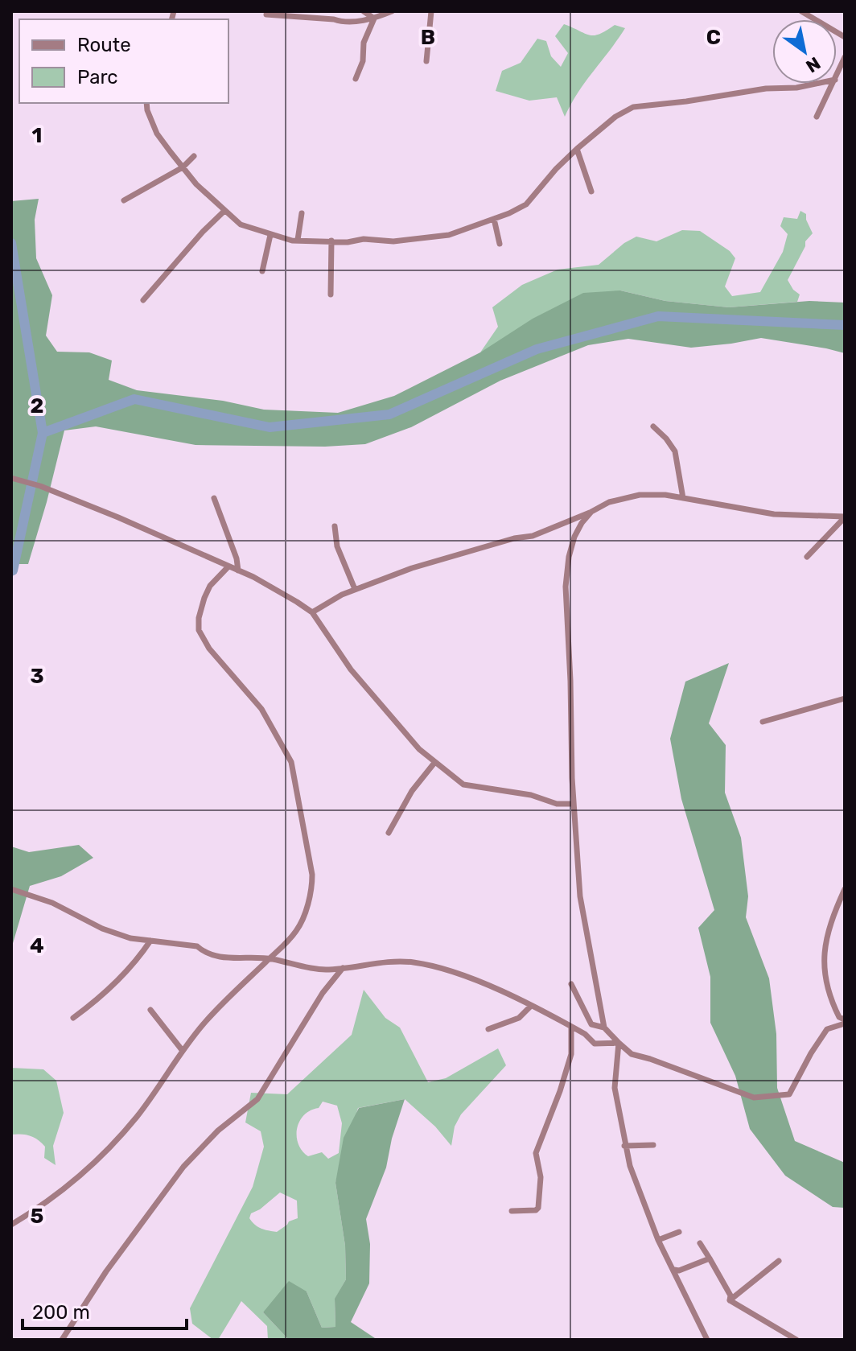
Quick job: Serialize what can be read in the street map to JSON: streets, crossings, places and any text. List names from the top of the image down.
{
  "legend": ["Route", "Parc"],
  "scale_bar": "200 m",
  "north": "bottom right",
  "grid": {
    "columns": ["B", "C"],
    "rows": [
      "1",
      "2",
      "3",
      "4",
      "5"
    ]
  }
}
